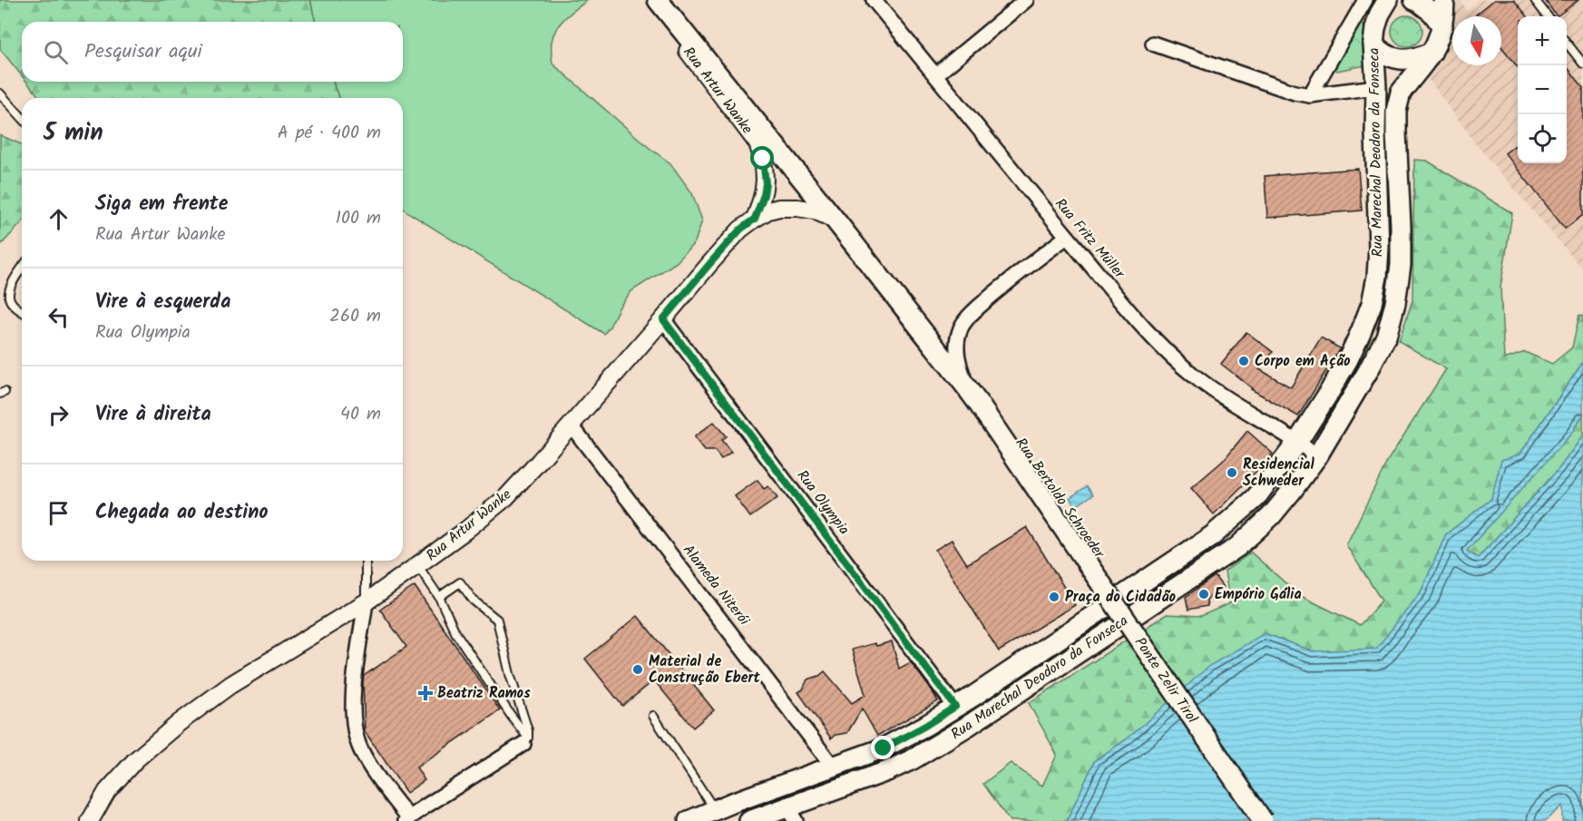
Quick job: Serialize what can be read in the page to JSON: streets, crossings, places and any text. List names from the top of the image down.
{
  "streets": {
    "main road": ["Rua Marechal Deodoro da Fonseca", "Ponte Zelir Tirol"],
    "street": [
      "Rua Artur Wanke",
      "Rua Fritz Müller",
      "Rua Bertoldo Schroeder",
      "Rua Olympia",
      "Alameda Niterói"
    ]
  },
  "crossings": [
    ["Rua Artur Wanke", "Rua Olympia"],
    ["Rua Artur Wanke", "Alameda Niterói"],
    ["Rua Artur Wanke", "Ponte Zelir Tirol"],
    ["Rua Marechal Deodoro da Fonseca", "Rua Fritz Müller"],
    ["Rua Marechal Deodoro da Fonseca", "Rua Bertoldo Schroeder"],
    ["Rua Marechal Deodoro da Fonseca", "Rua Olympia"],
    ["Rua Marechal Deodoro da Fonseca", "Alameda Niterói"],
    ["Rua Bertoldo Schroeder", "Ponte Zelir Tirol"]
  ],
  "places": {
    "other": [
      "Corpo em Ação",
      "Residencial Schweder",
      "Empório Gália",
      "Praça do Cidadão",
      "Material de Construção Ebert"
    ],
    "health": ["Beatriz Ramos"]
  },
  "north": "bottom",
  "page": {
    "map_buttons": ["+", "−"],
    "search": "Pesquisar aqui",
    "heading": ["5 min", "A pé · 400 m"],
    "list": [
      ["Siga em frente", "Rua Artur Wanke", "100 m"],
      ["Vire à esquerda", "Rua Olympia", "260 m"],
      ["Vire à direita", "40 m"],
      "Chegada ao destino"
    ]
  }
}
